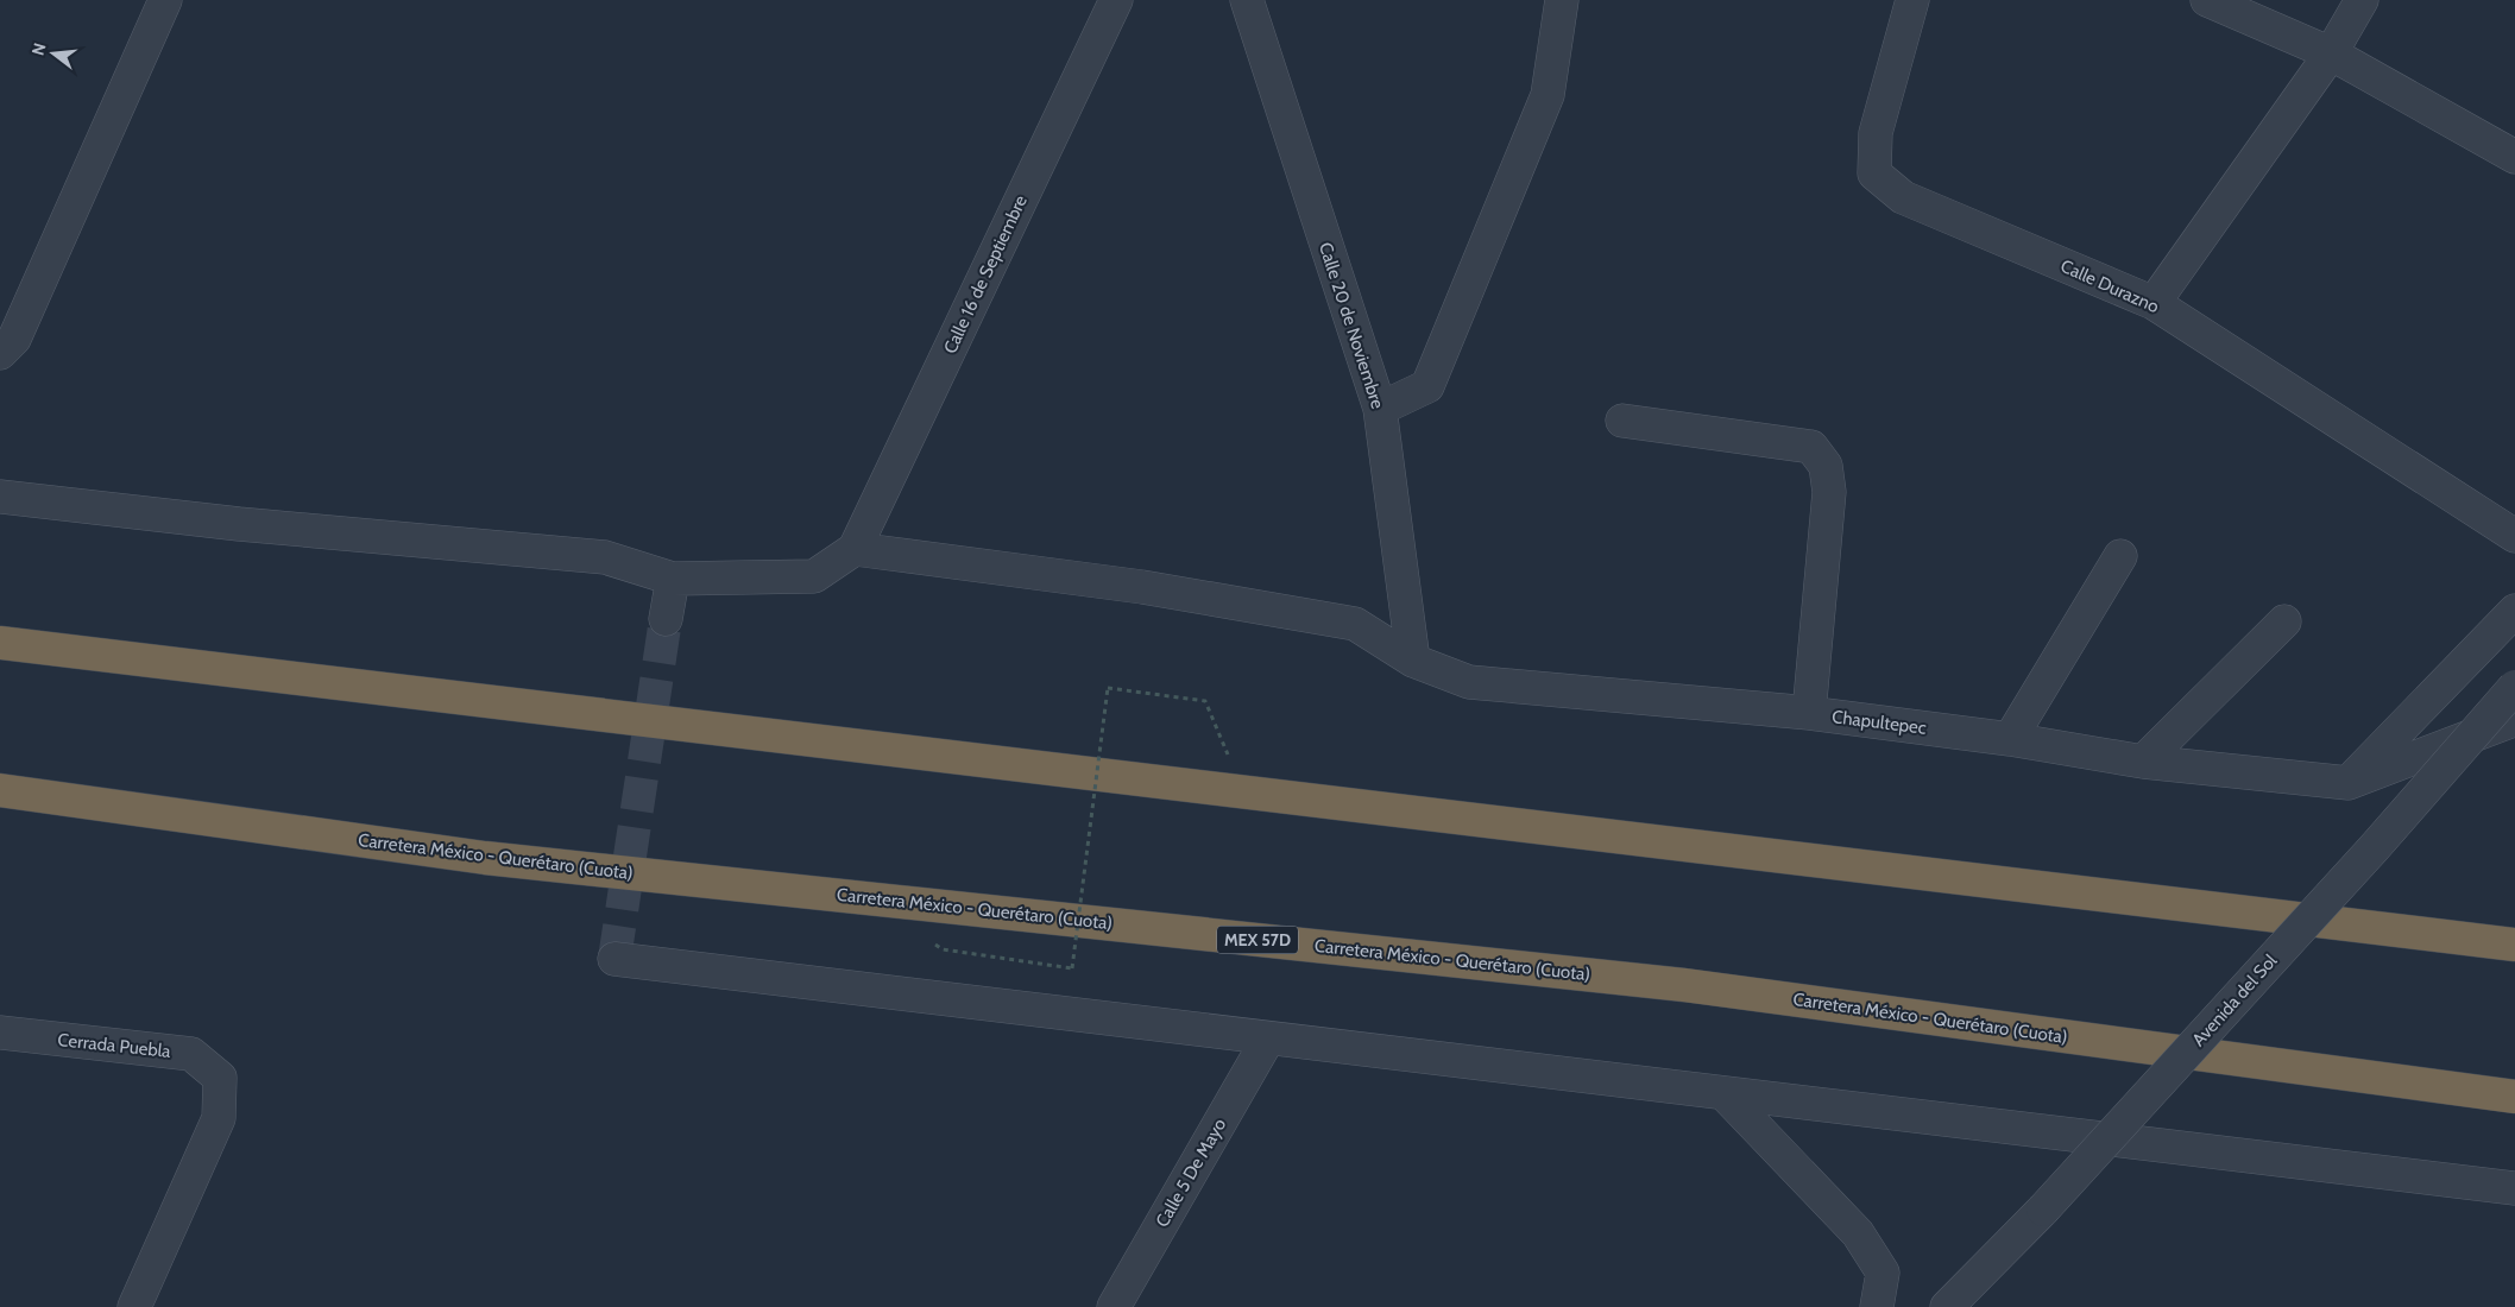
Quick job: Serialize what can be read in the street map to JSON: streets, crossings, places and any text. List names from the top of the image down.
{
  "streets": {
    "highway": ["Carretera México - Querétaro (Cuota)", "MEX 57D"],
    "street": [
      "Calle 16 de Septiembre",
      "Calle Durazno",
      "Calle 20 de Noviembre",
      "Chapultepec",
      "Avenida del Sol",
      "Cerrada Puebla",
      "Calle 5 De Mayo"
    ]
  },
  "crossings": [
    ["Calle 16 de Septiembre", "Chapultepec"],
    ["Calle 20 de Noviembre", "Chapultepec"]
  ],
  "north": "left"
}
